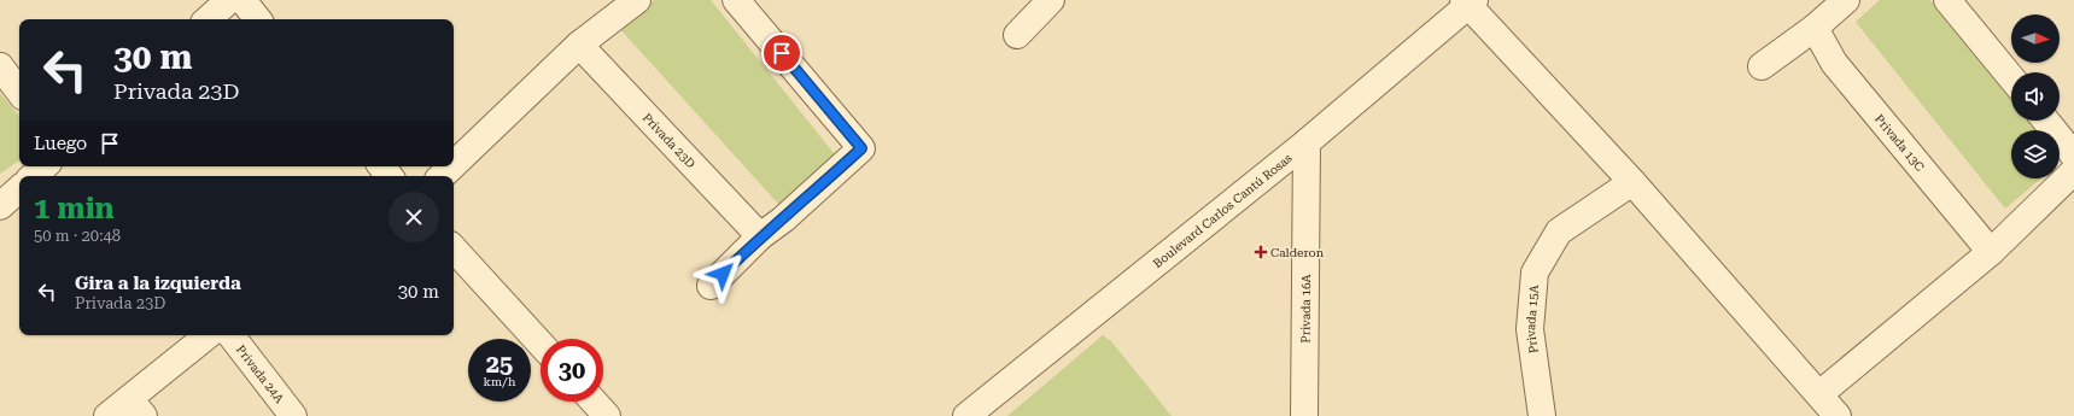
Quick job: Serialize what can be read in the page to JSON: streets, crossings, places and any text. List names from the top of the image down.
{
  "streets": {
    "street": [
      "Privada 23D",
      "Privada 13C",
      "Boulevard Carlos Cantú Rosas",
      "Privada 16A",
      "Privada 15A",
      "Privada 24A"
    ]
  },
  "crossings": [
    ["Boulevard Carlos Cantú Rosas", "Privada 16A"]
  ],
  "places": {
    "health": ["Calderon"]
  },
  "north": "right",
  "page": {
    "turn": ["30 m", "Privada 23D"],
    "then": "Luego",
    "heading": ["1 min", "50 m · 20:48"],
    "list": [
      {
        "name": "Gira a la izquierda",
        "note": "Privada 23D",
        "value": "30 m"
      }
    ],
    "speed": "25 km/h",
    "limit": "30"
  }
}
